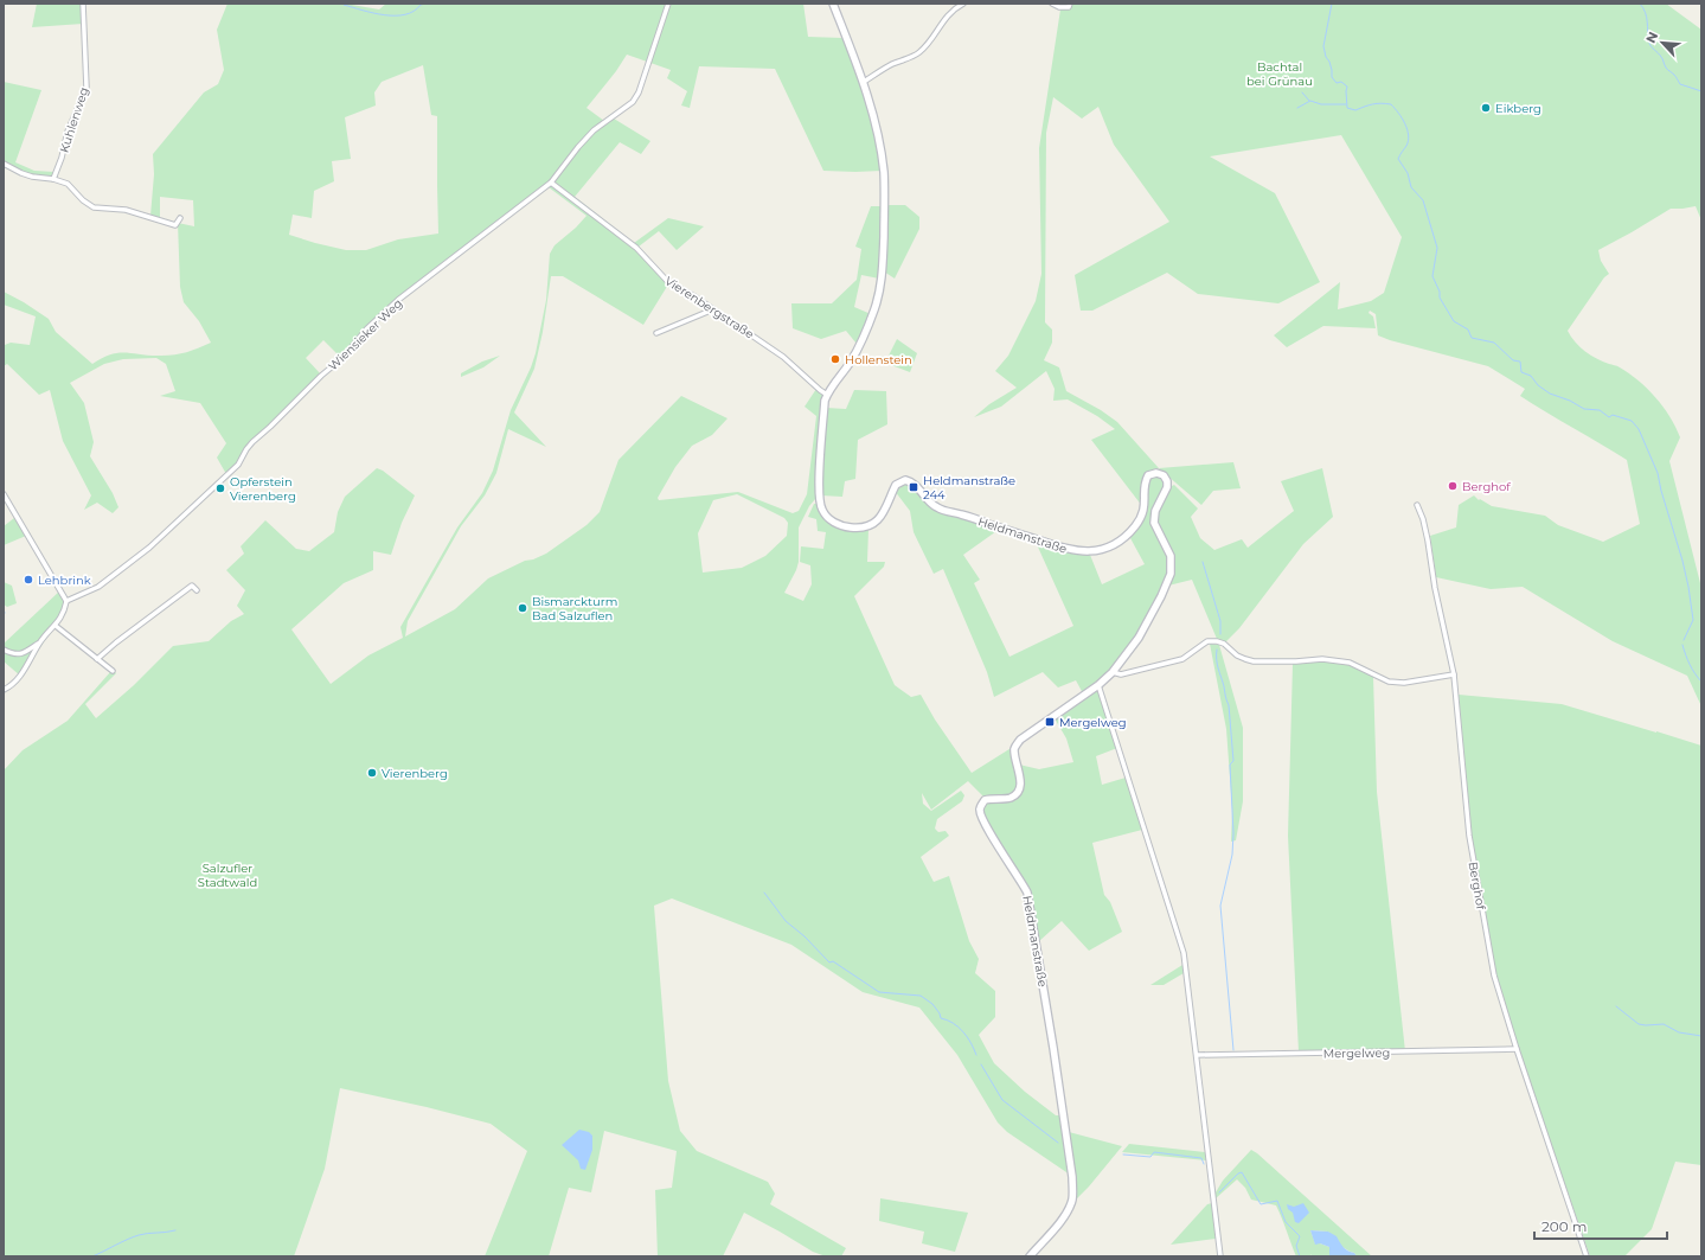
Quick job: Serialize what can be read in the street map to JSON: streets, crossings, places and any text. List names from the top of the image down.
{
  "streets": {
    "main road": ["Heldmanstraße"],
    "street": [
      "Kuhlenweg",
      "Vierenbergstraße",
      "Wiensieker Weg",
      "Berghof",
      "Mergelweg"
    ]
  },
  "crossings": [
    ["Vierenbergstraße", "Wiensieker Weg"],
    ["Vierenbergstraße", "Heldmanstraße"],
    ["Berghof", "Mergelweg"]
  ],
  "parks": ["Bachtal bei Grünau", "Salzufler Stadtwald"],
  "places": {
    "other": [
      "Eikberg",
      "Hollenstein",
      "Berghof",
      "Opferstein Vierenberg",
      "Lehbrink",
      "Bismarckturm Bad Salzuflen",
      "Vierenberg"
    ],
    "transit": ["Heldmanstraße 244", "Mergelweg"]
  },
  "scale_bar": "200 m",
  "north": "top left"
}
